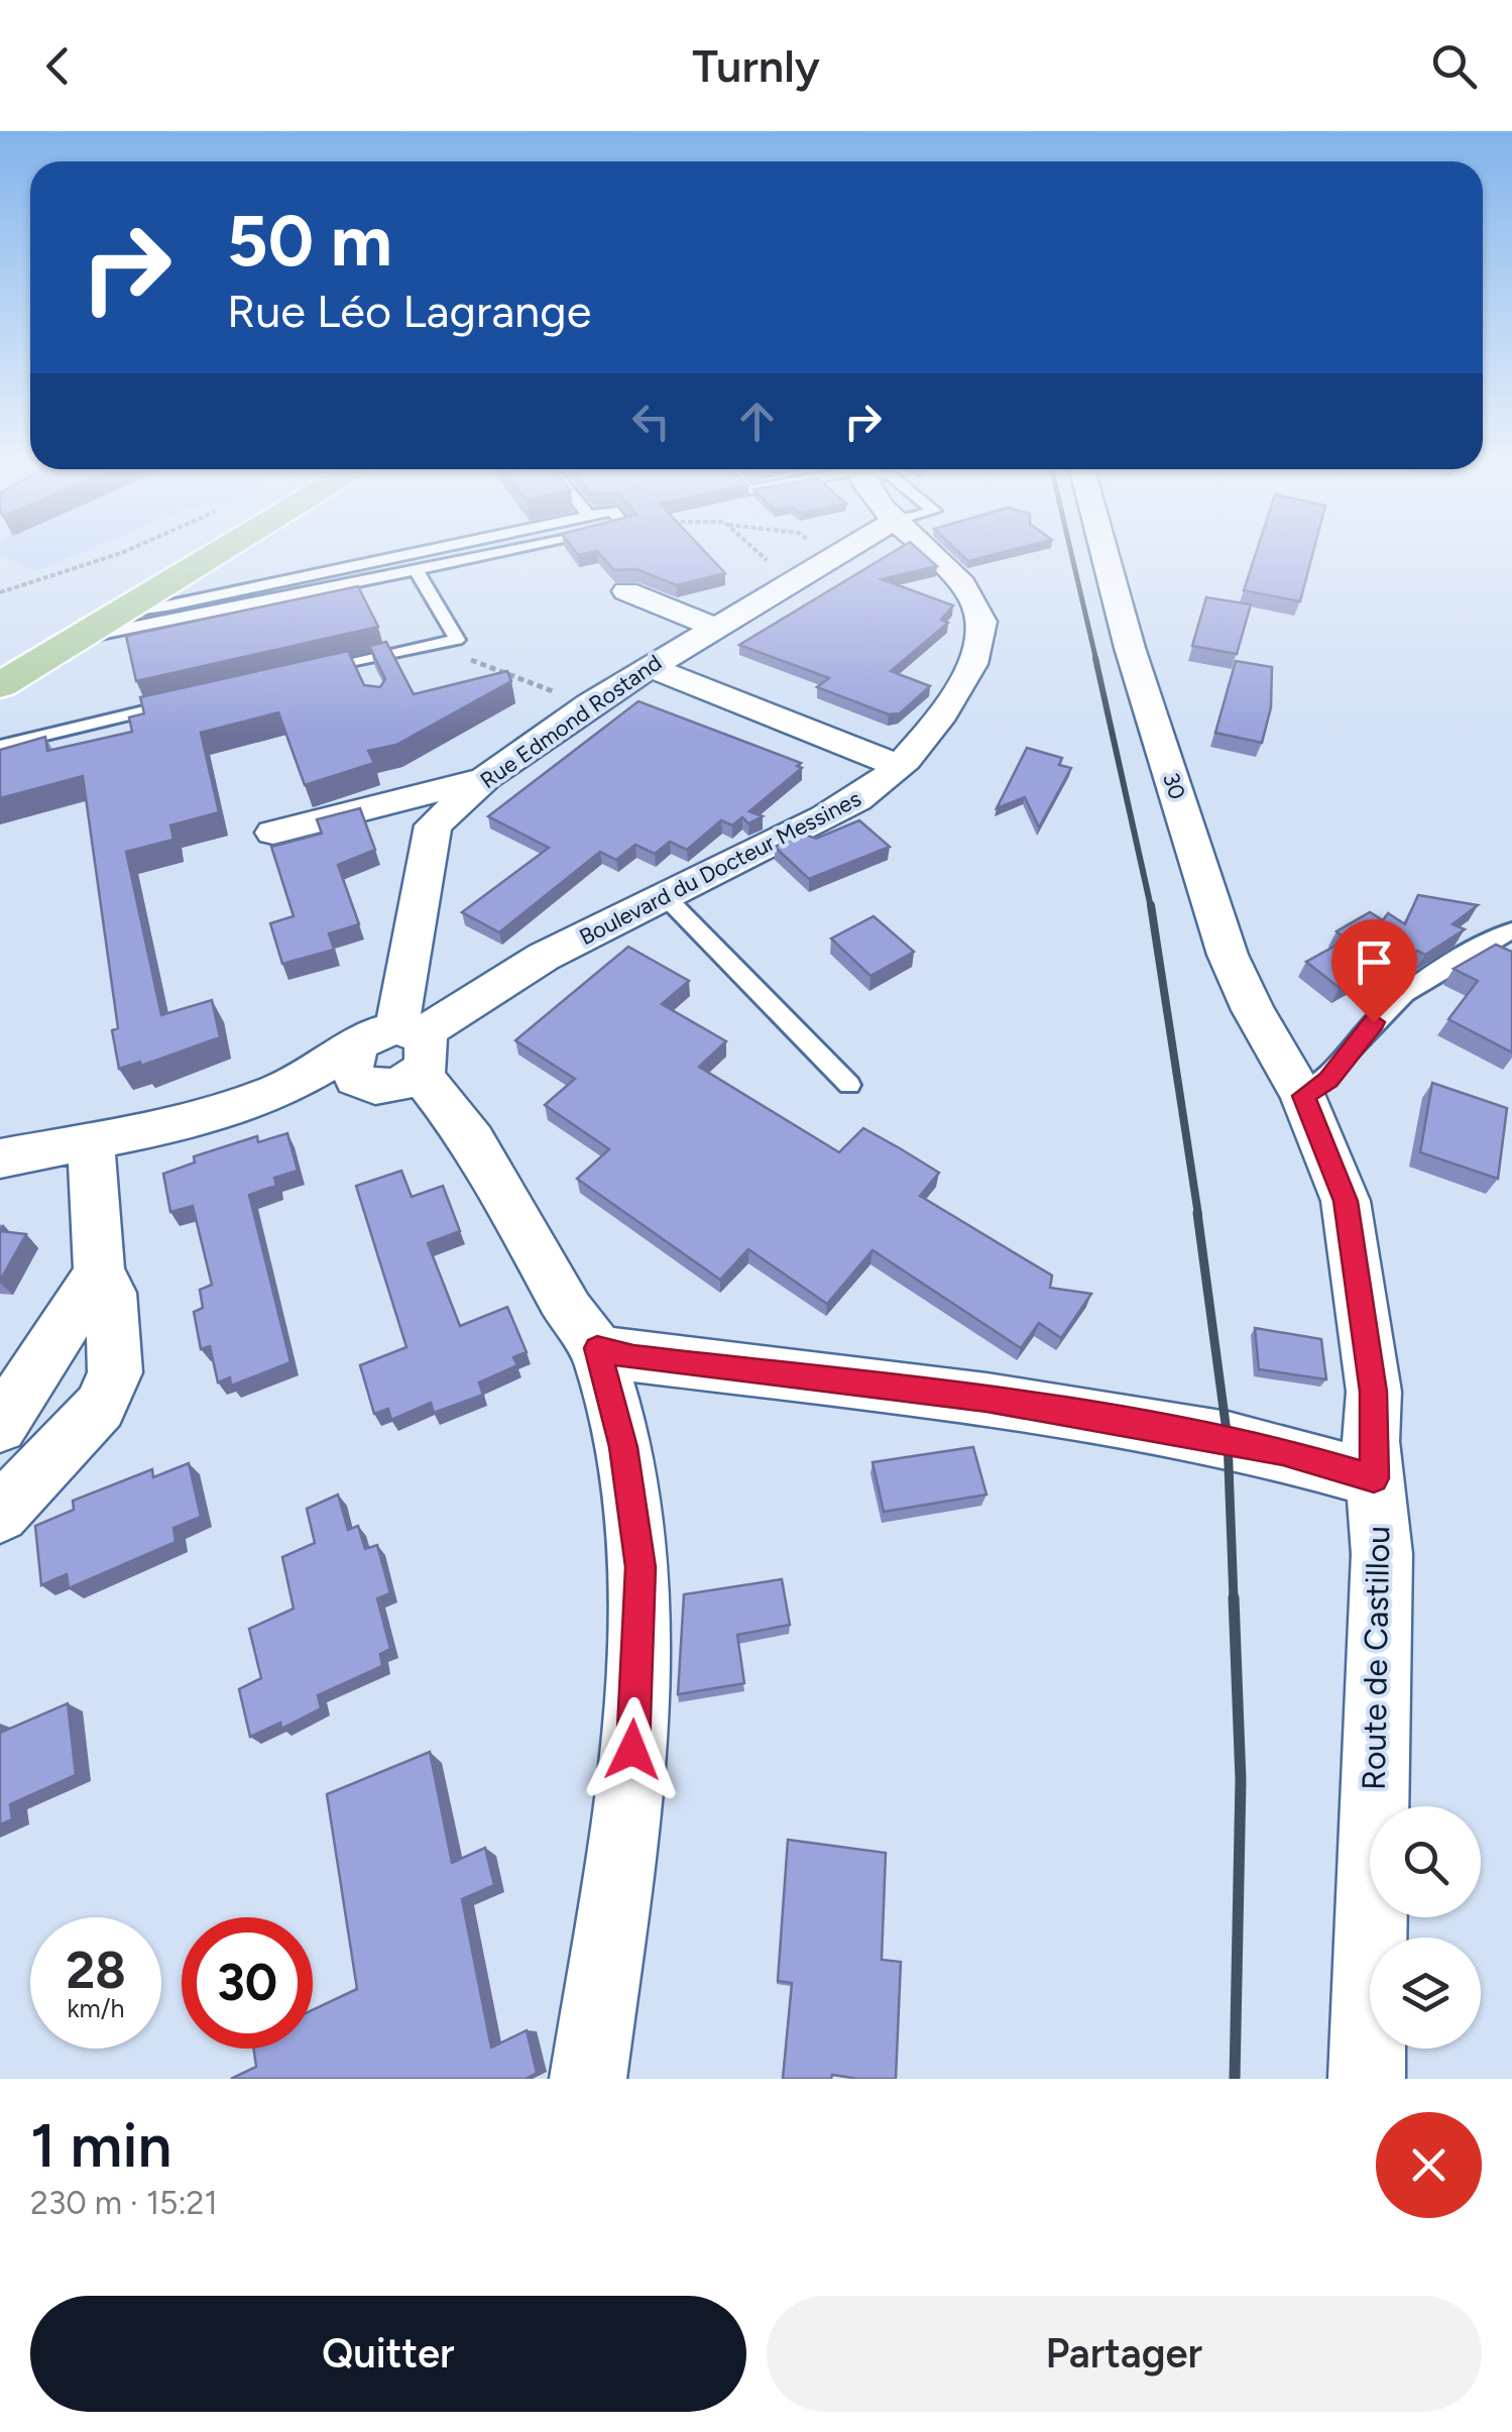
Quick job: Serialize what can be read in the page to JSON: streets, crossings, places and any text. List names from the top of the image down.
{
  "streets": {
    "street": [
      "Rue Edmond Rostand",
      "30",
      "Boulevard du Docteur Messines",
      "Route de Castillou"
    ]
  },
  "crossings": [
    ["30", "Route de Castillou"]
  ],
  "page": {
    "header": "Turnly",
    "turn": ["50 m", "Rue Léo Lagrange"],
    "speed": "28 km/h",
    "limit": "30",
    "heading": ["1 min", "230 m · 15:21"],
    "buttons": ["Quitter", "Partager"]
  }
}
